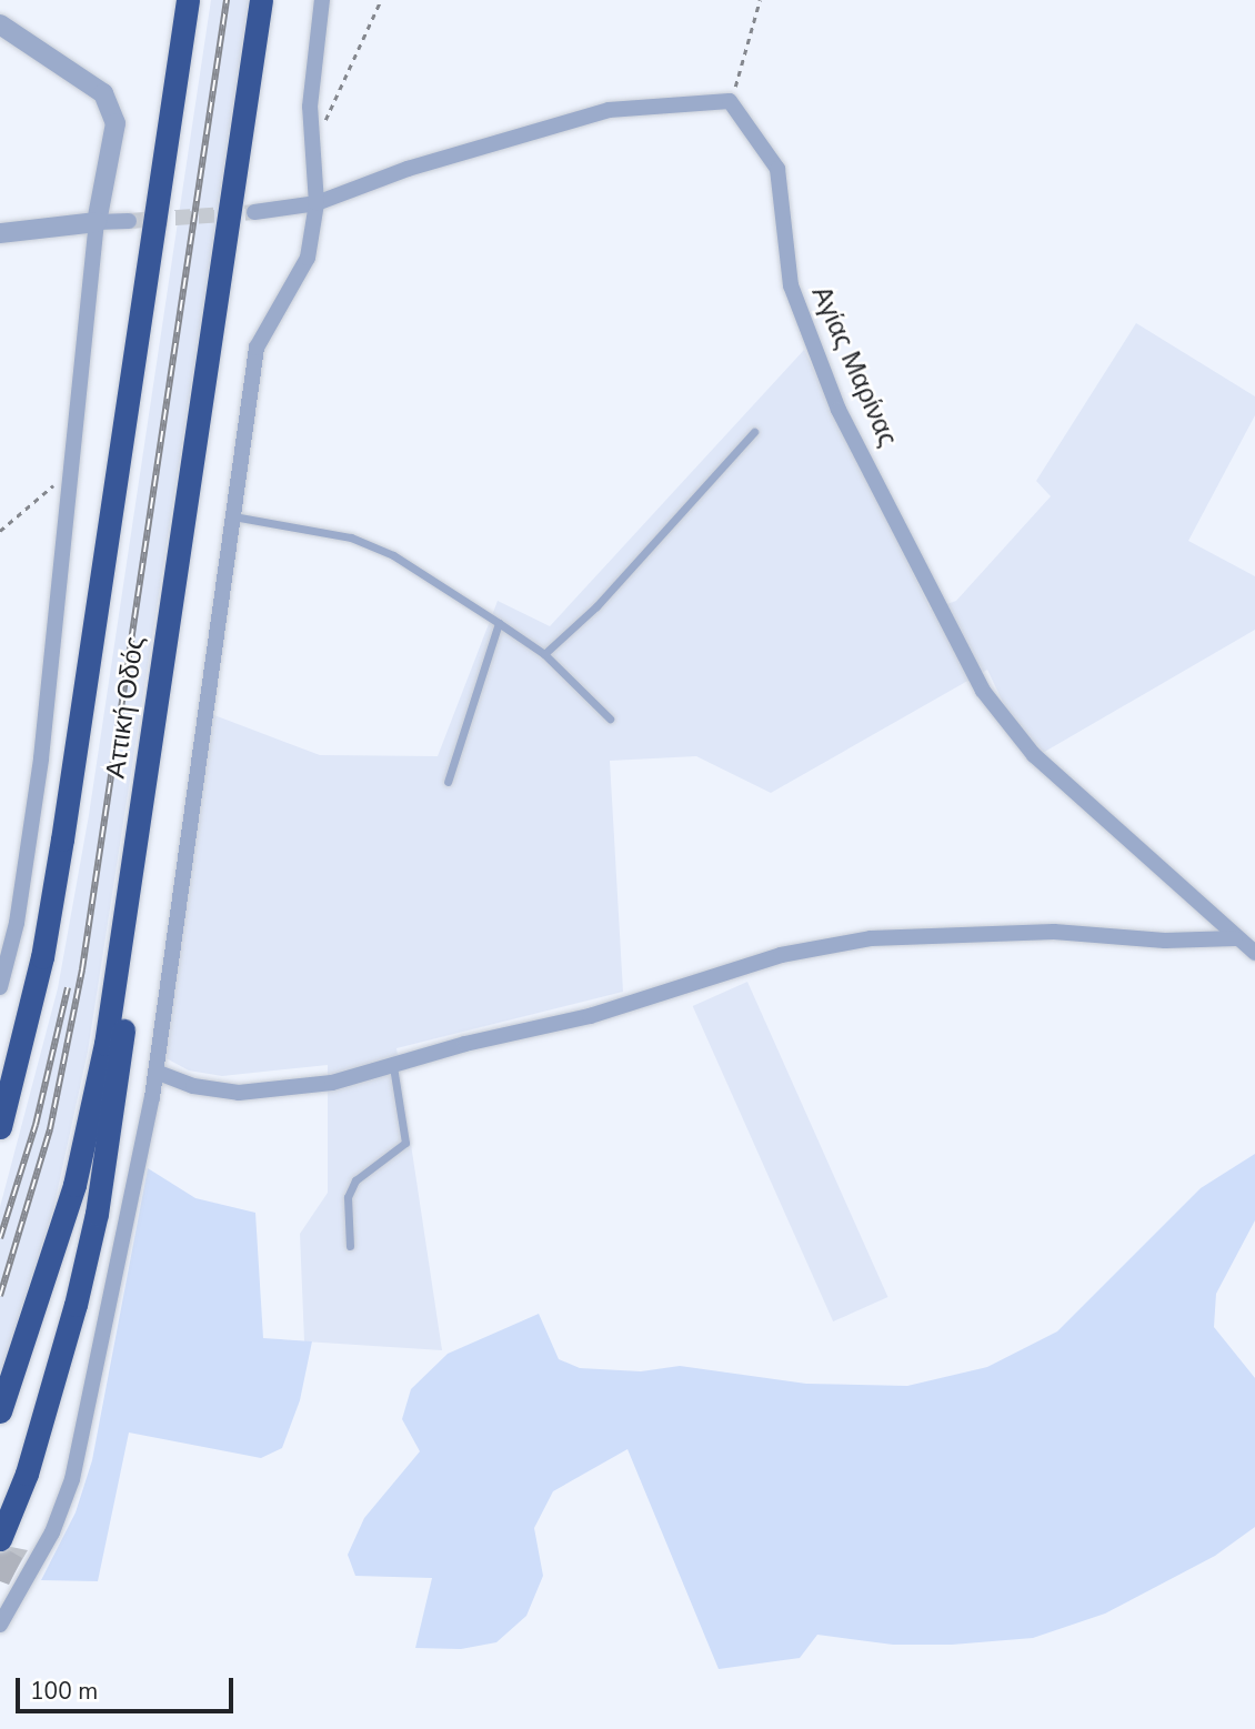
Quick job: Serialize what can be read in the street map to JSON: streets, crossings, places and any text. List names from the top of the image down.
{
  "streets": {
    "highway": ["Αττική Οδός"],
    "street": ["Αγίας Μαρίνας"]
  },
  "scale_bar": "100 m"
}
